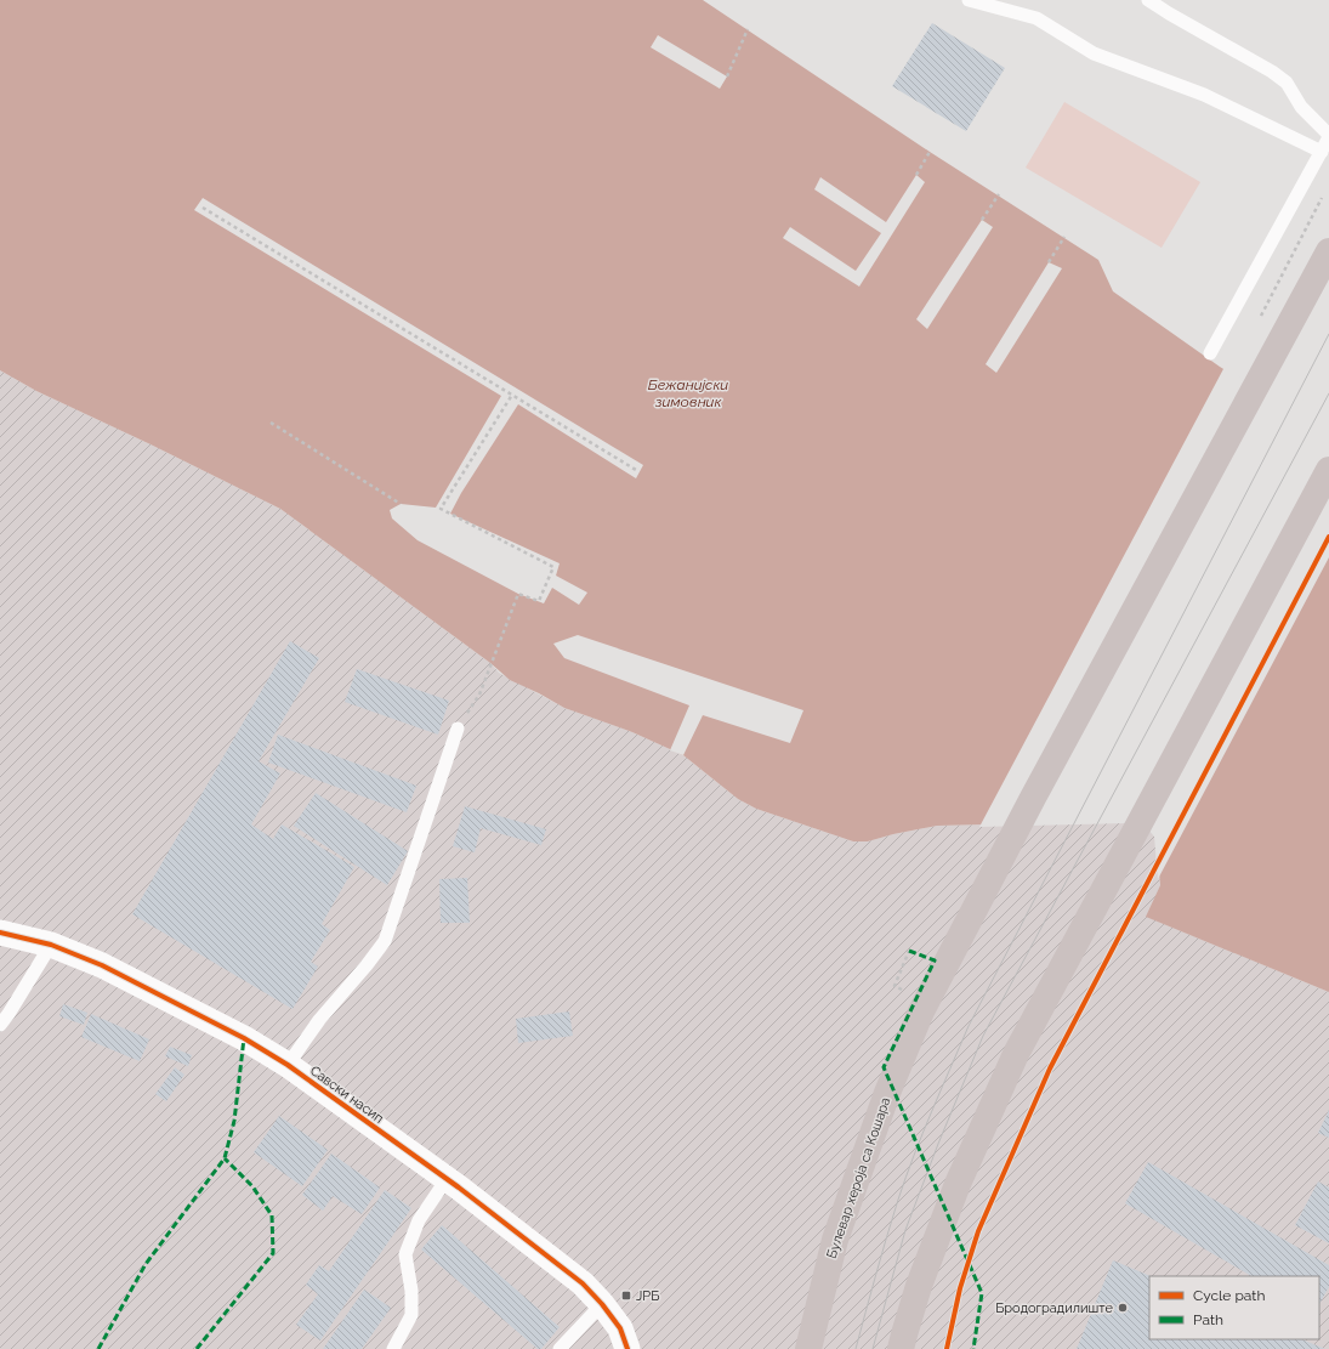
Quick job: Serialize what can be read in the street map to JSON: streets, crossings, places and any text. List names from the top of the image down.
{
  "streets": {
    "main road": ["Булевар хероја са Кошара"],
    "street": ["Савски насип"]
  },
  "water": ["Бежанијски зимовник"],
  "places": {
    "transit": ["ЈРБ"],
    "other": ["Бродоградилиште"]
  },
  "legend": ["Cycle path", "Path"]
}
